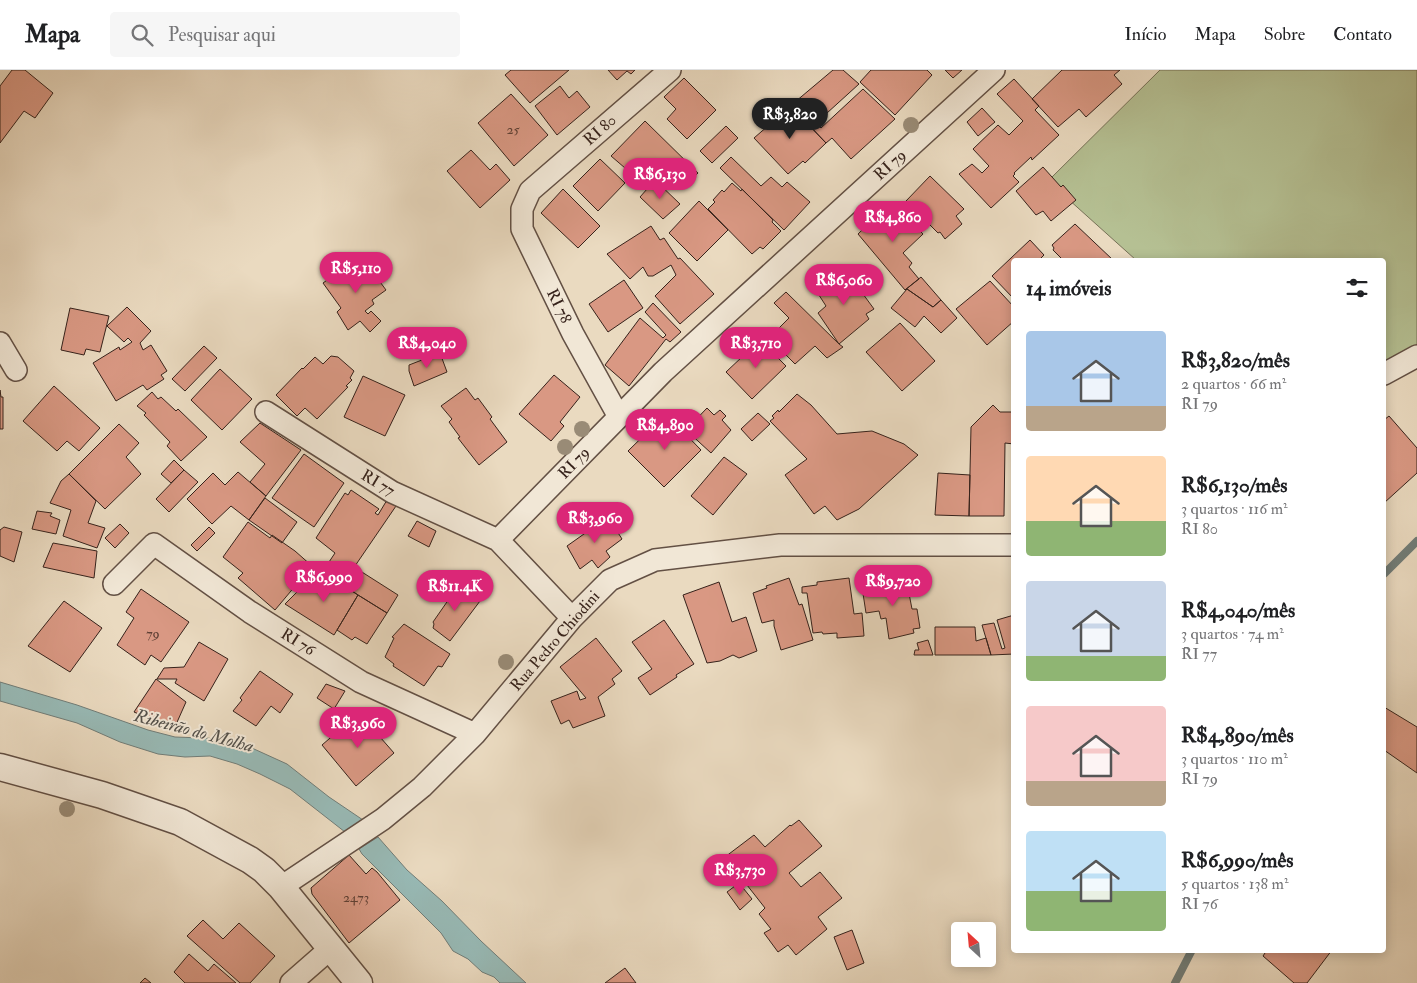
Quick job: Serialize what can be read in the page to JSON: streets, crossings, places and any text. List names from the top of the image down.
{
  "streets": {
    "street": [
      "RI 80",
      "RI 79",
      "RI 78",
      "RI 77",
      "Rua Pedro Chiodini",
      "RI 76"
    ]
  },
  "crossings": [
    ["RI 80", "RI 78"],
    ["RI 79", "RI 78"],
    ["RI 79", "RI 77"],
    ["Rua Pedro Chiodini", "RI 76"]
  ],
  "water": ["Ribeirão do Molha"],
  "house_numbers": ["25", "79", "2473"],
  "north": "top left",
  "page": {
    "header": "Mapa",
    "search": "Pesquisar aqui",
    "nav": [
      "Início",
      "Mapa",
      "Sobre",
      "Contato"
    ],
    "price": [
      "R$3,820",
      "R$6,130",
      "R$4,860",
      "R$5,110",
      "R$6,060",
      "R$4,040",
      "R$3,710",
      "R$4,890",
      "R$3,960",
      "R$6,990",
      "R$9,720",
      "R$11.4K",
      "R$3,960",
      "R$3,730"
    ],
    "heading": "14 imóveis",
    "list": [
      {
        "name": "R$3,820/mês",
        "note": "2 quartos · 66 m² · RI 79"
      },
      {
        "name": "R$6,130/mês",
        "note": "3 quartos · 116 m² · RI 80"
      },
      {
        "name": "R$4,040/mês",
        "note": "3 quartos · 74 m² · RI 77"
      },
      {
        "name": "R$4,890/mês",
        "note": "3 quartos · 110 m² · RI 79"
      },
      {
        "name": "R$6,990/mês",
        "note": "5 quartos · 138 m² · RI 76"
      }
    ]
  }
}
